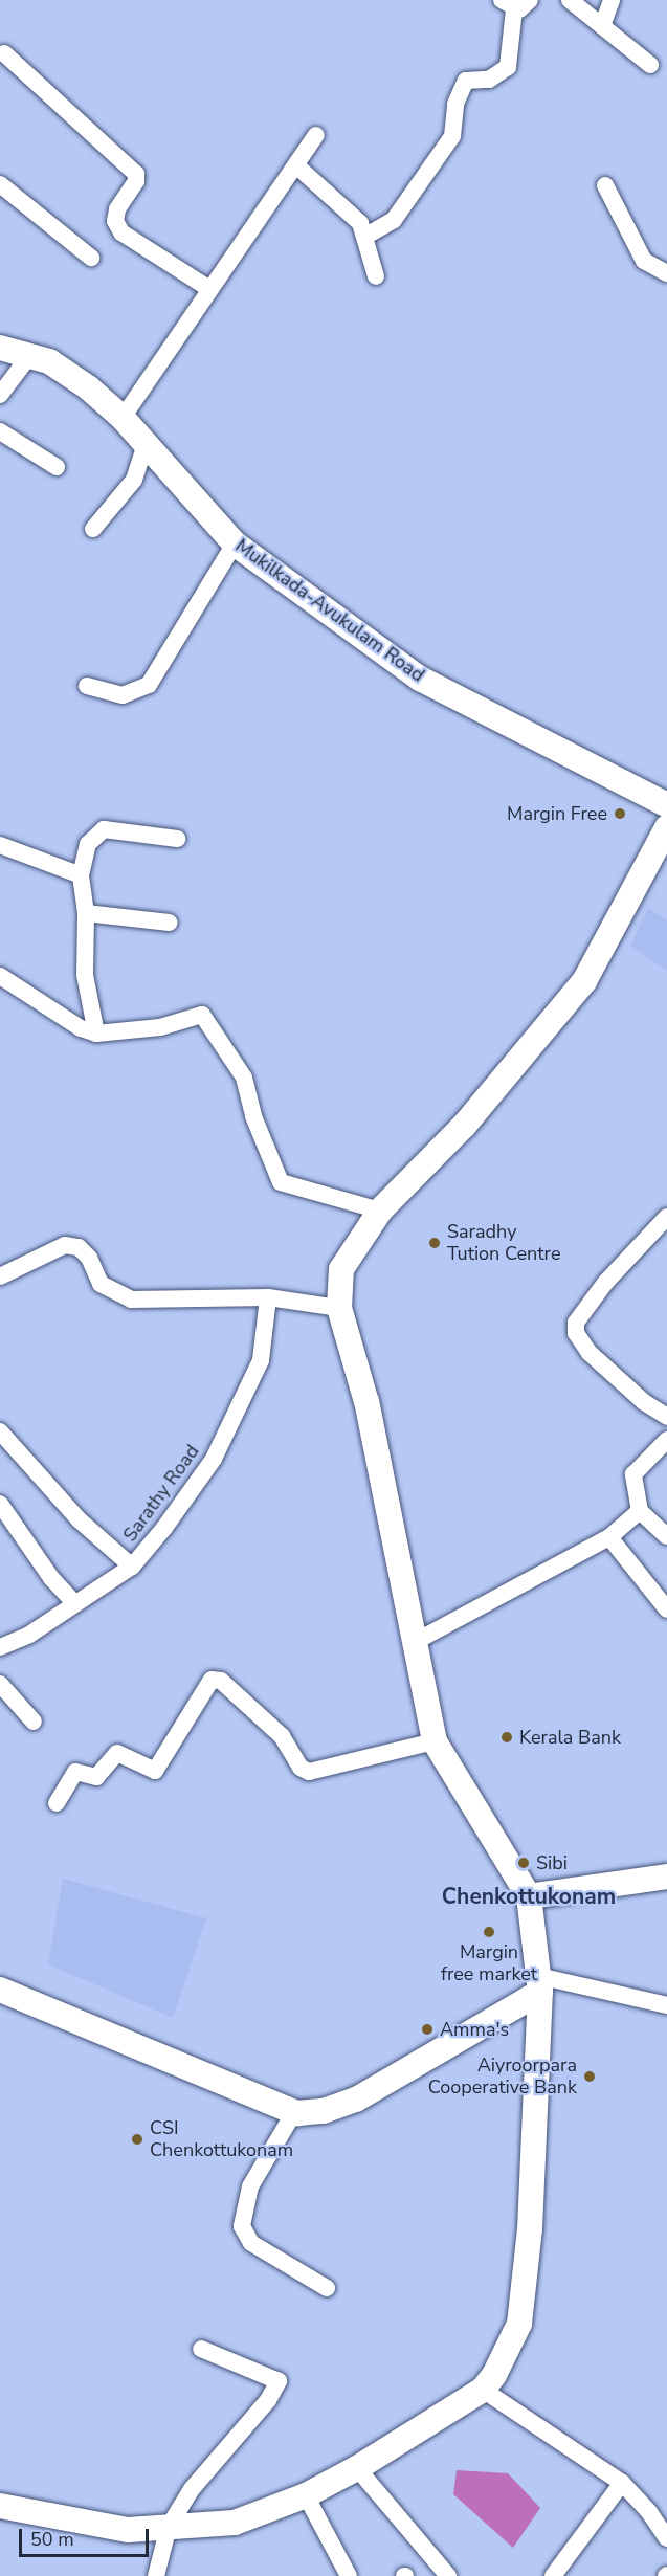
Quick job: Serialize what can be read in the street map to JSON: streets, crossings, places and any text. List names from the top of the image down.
{
  "streets": {
    "main road": ["Mukilkada-Avukulam Road"],
    "street": ["Sarathy Road"]
  },
  "districts": ["Chenkottukonam"],
  "places": [
    "Margin Free",
    "Saradhy Tution Centre",
    "Kerala Bank",
    "Sibi",
    "Margin free market",
    "Amma's",
    "Aiyroorpara Cooperative Bank",
    "CSI Chenkottukonam"
  ],
  "scale_bar": "50 m"
}
